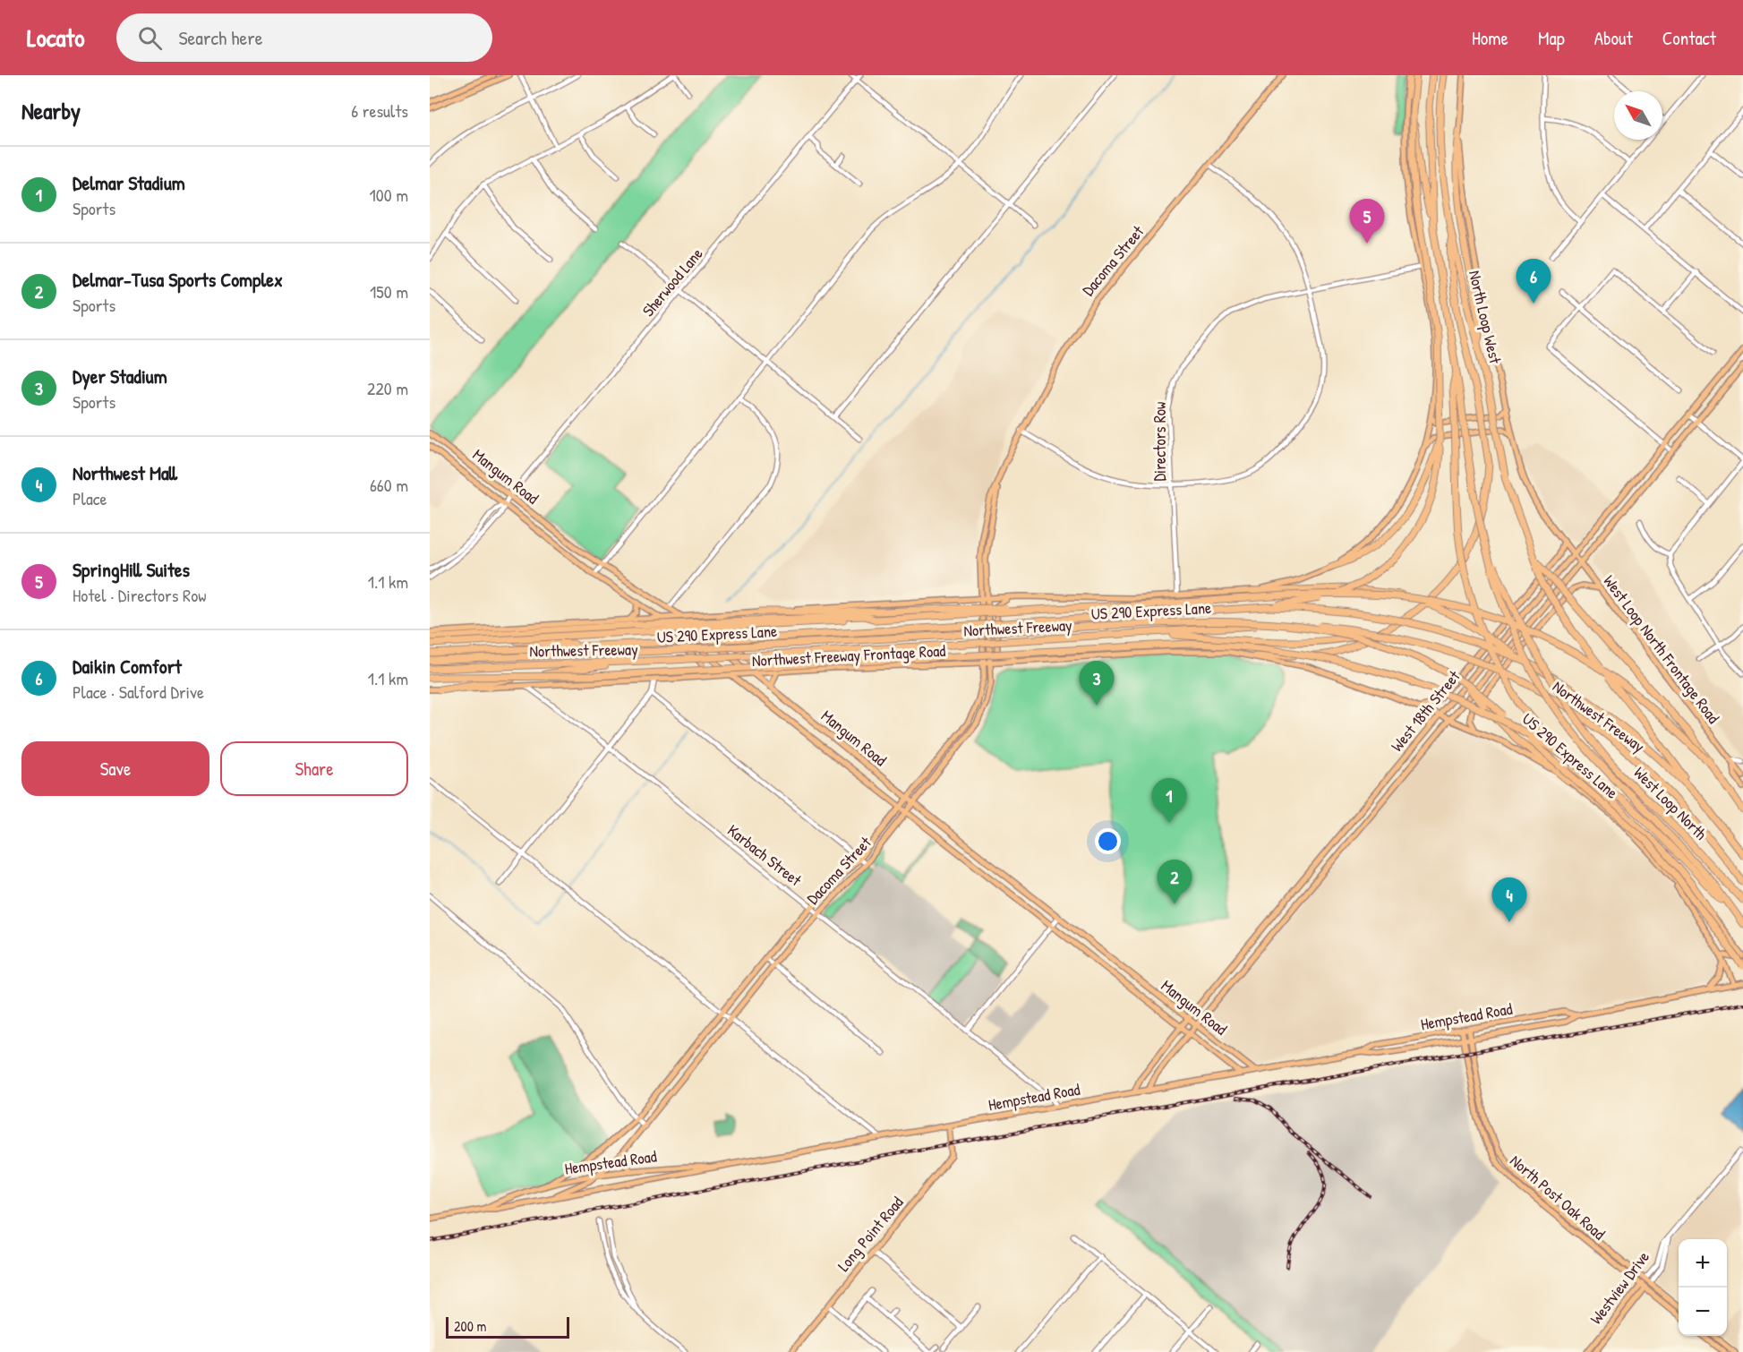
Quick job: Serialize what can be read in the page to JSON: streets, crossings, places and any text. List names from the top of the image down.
{
  "streets": {
    "highway": [
      "North Loop West",
      "US 290 Express Lane",
      "Northwest Freeway",
      "West Loop North"
    ],
    "main road": [
      "Dacoma Street",
      "Mangum Road",
      "West Loop North Frontage Road",
      "Northwest Freeway Frontage Road",
      "West 18th Street",
      "Hempstead Road",
      "North Post Oak Road",
      "Long Point Road",
      "Westview Drive"
    ],
    "street": ["Sherwood Lane", "Directors Row", "Karbach Street"]
  },
  "crossings": [
    ["Dacoma Street", "Mangum Road"],
    ["Dacoma Street", "Northwest Freeway Frontage Road"],
    ["Dacoma Street", "Karbach Street"],
    ["Dacoma Street", "Hempstead Road"],
    ["Sherwood Lane", "Mangum Road"],
    ["North Loop West", "West Loop North"],
    ["Mangum Road", "Northwest Freeway Frontage Road"],
    ["Mangum Road", "West 18th Street"],
    ["Mangum Road", "Hempstead Road"],
    ["West Loop North Frontage Road", "West 18th Street"],
    ["Northwest Freeway Frontage Road", "West 18th Street"],
    ["Northwest Freeway Frontage Road", "Karbach Street"],
    ["West 18th Street", "Hempstead Road"],
    ["Karbach Street", "Hempstead Road"],
    ["Hempstead Road", "North Post Oak Road"],
    ["Hempstead Road", "Long Point Road"],
    ["North Post Oak Road", "Westview Drive"]
  ],
  "scale_bar": "200 m",
  "north": "top left",
  "page": {
    "header": "Locato",
    "search": "Search here",
    "nav": [
      "Home",
      "Map",
      "About",
      "Contact"
    ],
    "heading": ["Nearby", "6 results"],
    "list": [
      {
        "mark": "1",
        "name": "Delmar Stadium",
        "note": "Sports",
        "value": "100 m"
      },
      {
        "mark": "2",
        "name": "Delmar-Tusa Sports Complex",
        "note": "Sports",
        "value": "150 m"
      },
      {
        "mark": "3",
        "name": "Dyer Stadium",
        "note": "Sports",
        "value": "220 m"
      },
      {
        "mark": "4",
        "name": "Northwest Mall",
        "note": "Place",
        "value": "660 m"
      },
      {
        "mark": "5",
        "name": "SpringHill Suites",
        "note": "Hotel · Directors Row",
        "value": "1.1 km"
      },
      {
        "mark": "6",
        "name": "Daikin Comfort",
        "note": "Place · Salford Drive",
        "value": "1.1 km"
      }
    ],
    "pins": [
      "5",
      "6",
      "3",
      "1",
      "2",
      "4"
    ],
    "buttons": ["Save", "Share"],
    "map_buttons": ["+", "−"],
    "scale": "200 m"
  }
}
